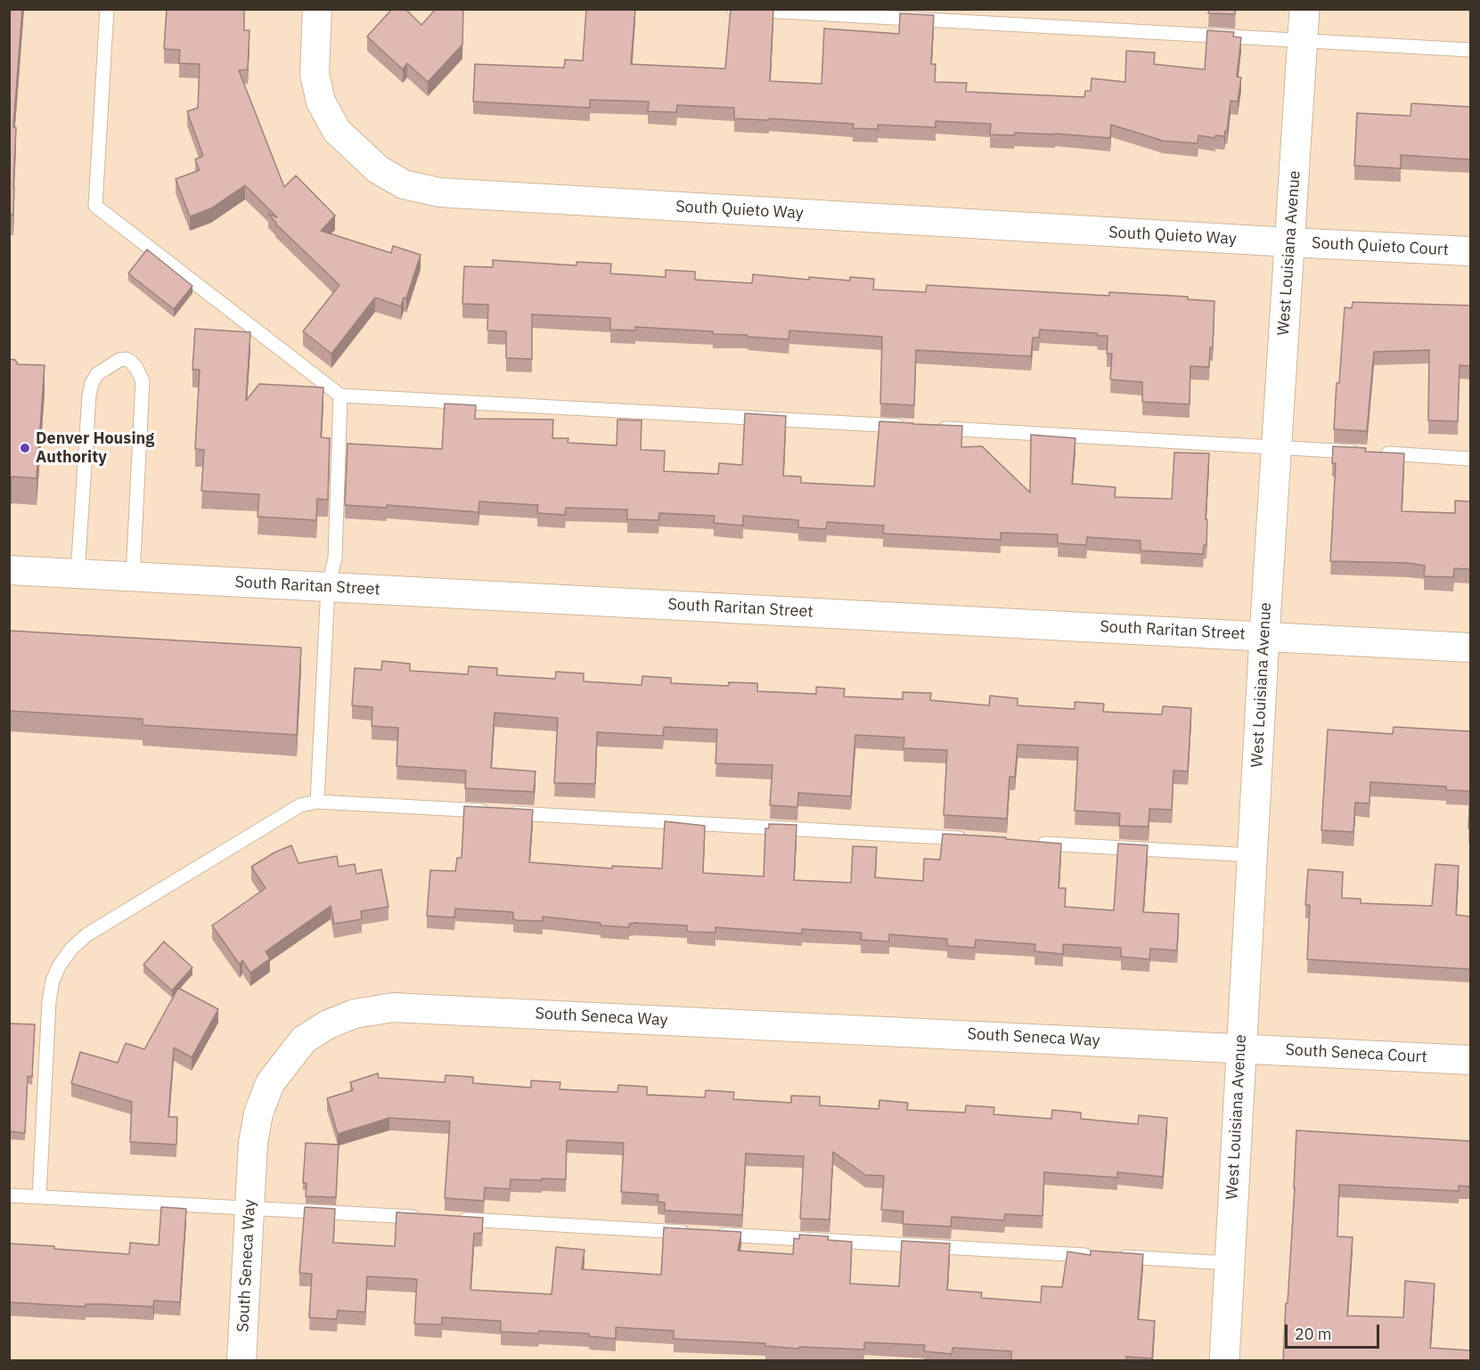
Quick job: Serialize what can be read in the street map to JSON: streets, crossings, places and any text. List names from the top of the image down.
{
  "streets": {
    "street": [
      "South Quieto Way",
      "South Quieto Court",
      "West Louisiana Avenue",
      "South Raritan Street",
      "South Seneca Way",
      "South Seneca Court"
    ]
  },
  "crossings": [
    ["South Quieto Way", "South Quieto Court"],
    ["South Quieto Way", "West Louisiana Avenue"],
    ["South Quieto Court", "West Louisiana Avenue"],
    ["West Louisiana Avenue", "South Raritan Street"],
    ["West Louisiana Avenue", "South Seneca Way"],
    ["West Louisiana Avenue", "South Seneca Court"],
    ["South Seneca Way", "South Seneca Court"]
  ],
  "places": ["Denver Housing Authority"],
  "scale_bar": "20 m"
}
